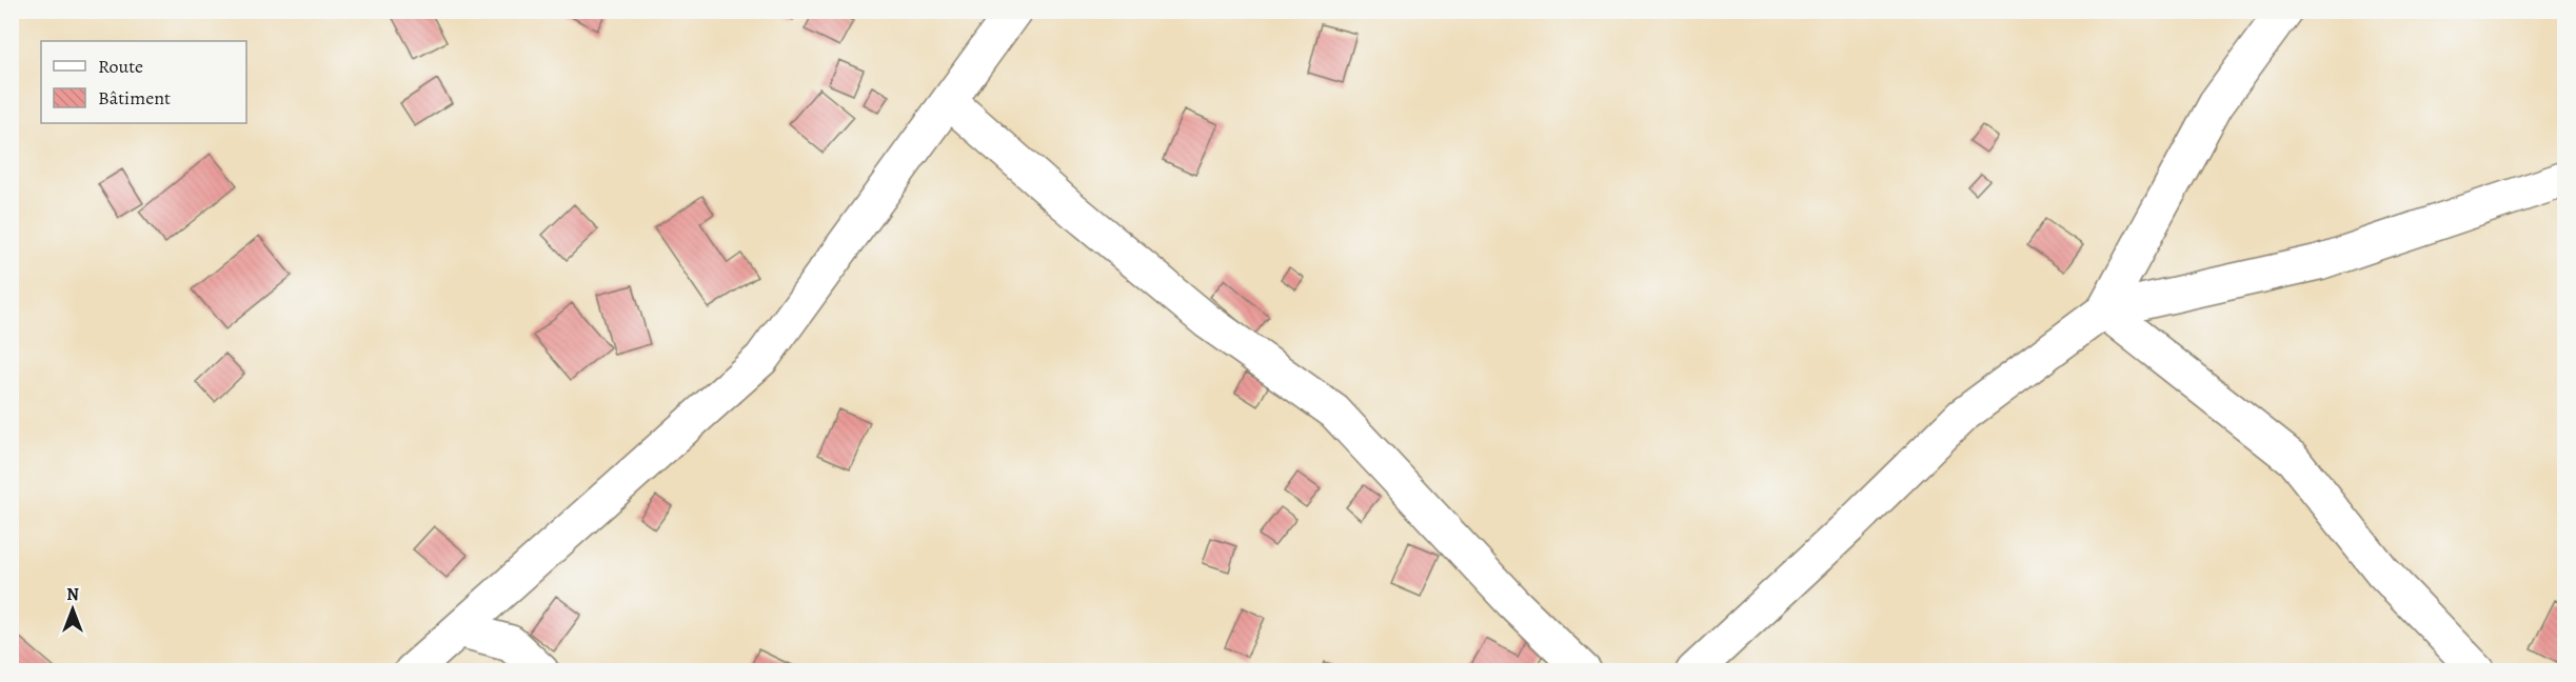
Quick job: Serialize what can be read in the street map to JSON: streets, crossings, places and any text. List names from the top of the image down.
{
  "legend": ["Route", "Bâtiment"],
  "north": "top"
}
